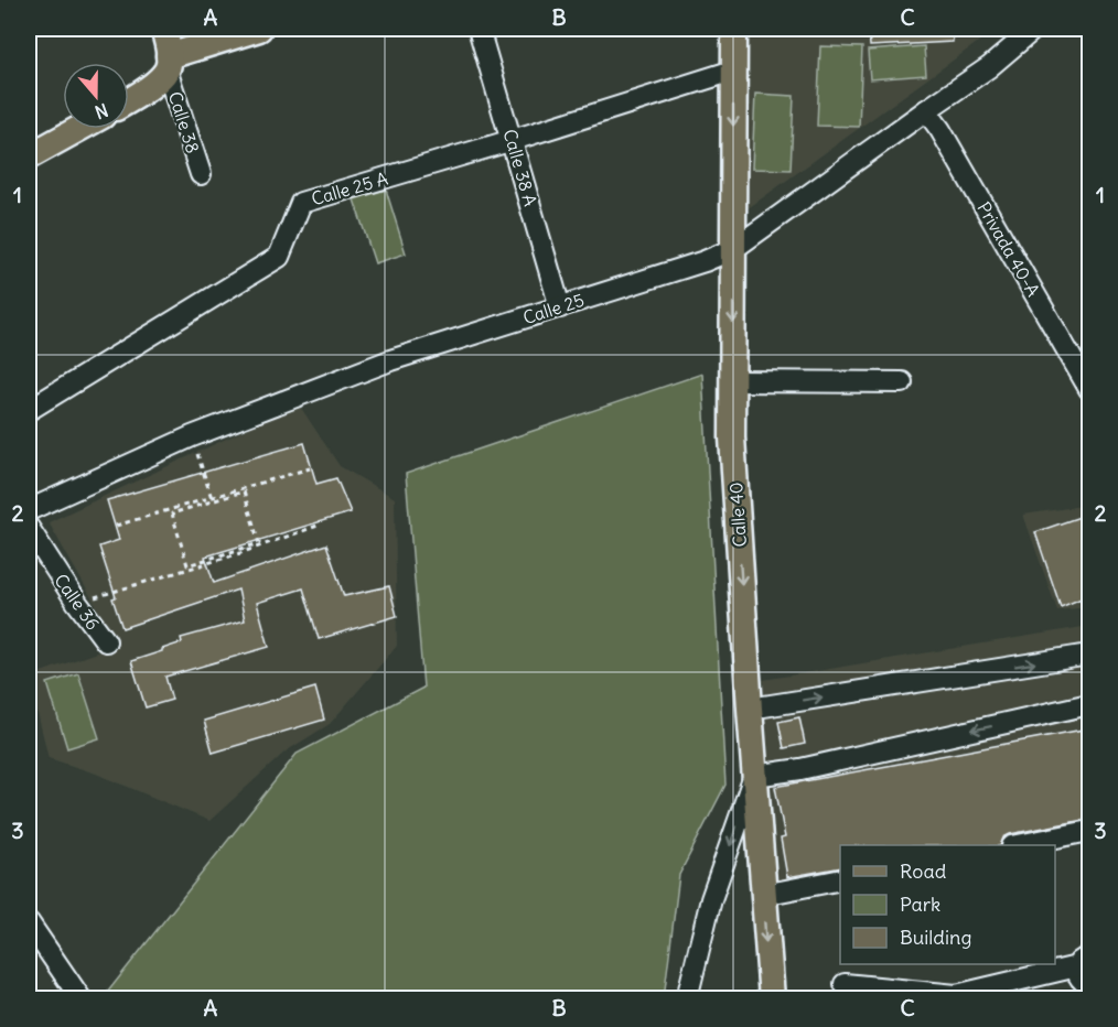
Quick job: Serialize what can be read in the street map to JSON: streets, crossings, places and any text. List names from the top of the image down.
{
  "streets": {
    "main road": ["Calle 38", "Calle 40"],
    "street": [
      "Calle 38 A",
      "Calle 25 A",
      "Privada 40-A",
      "Calle 25",
      "Calle 36"
    ]
  },
  "crossings": [
    ["Calle 38 A", "Calle 25 A"],
    ["Calle 38 A", "Calle 25"],
    ["Calle 25 A", "Calle 40"],
    ["Privada 40-A", "Calle 25"],
    ["Calle 25", "Calle 40"]
  ],
  "one_way": ["Calle 40"],
  "legend": ["Road", "Park", "Building"],
  "north": "bottom",
  "grid": {
    "columns": ["A", "B", "C"],
    "rows": ["1", "2", "3"]
  }
}
